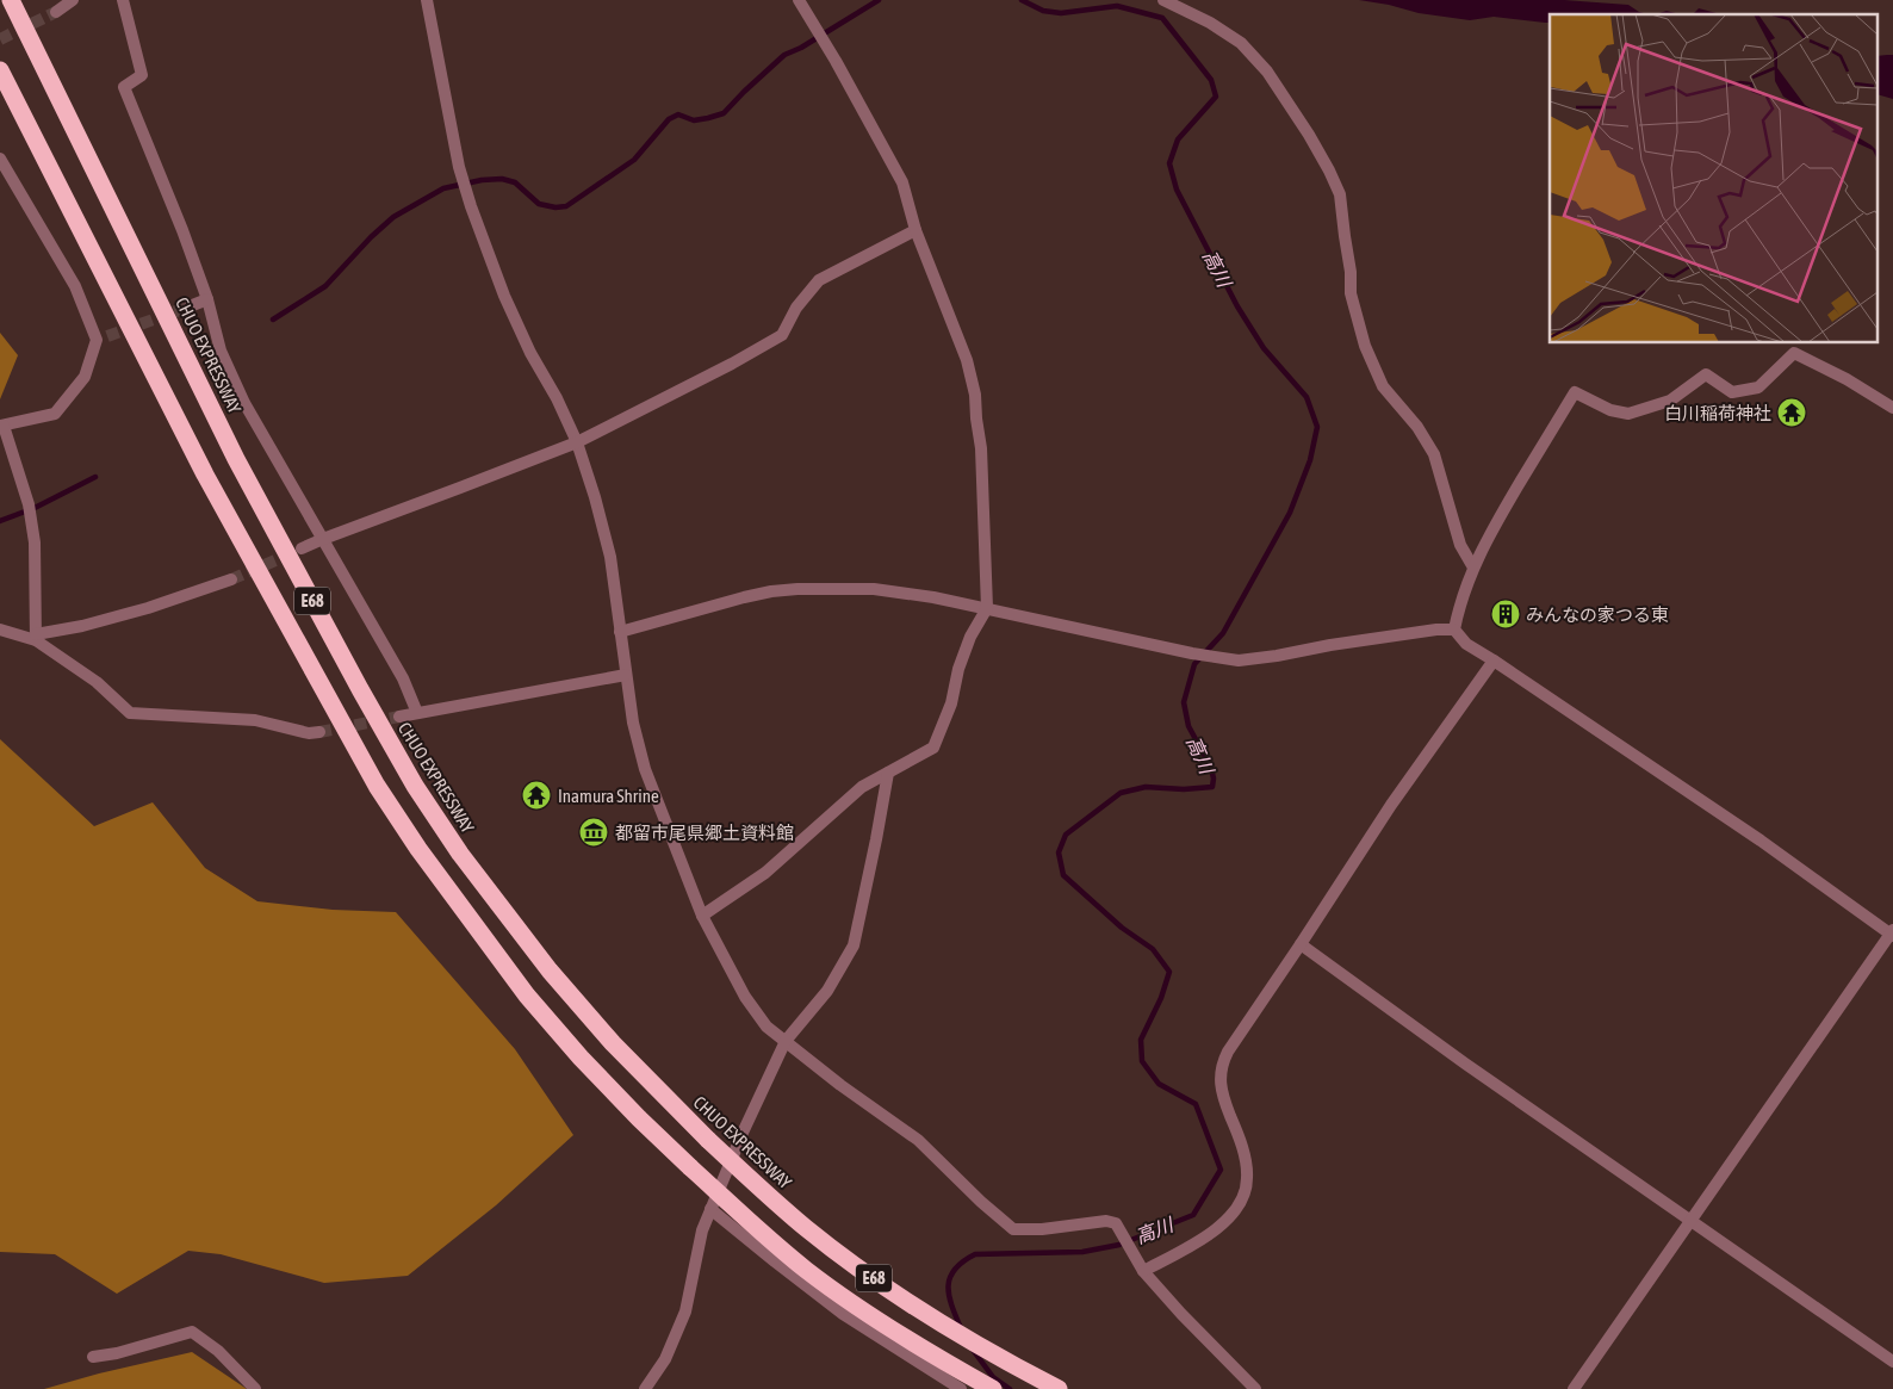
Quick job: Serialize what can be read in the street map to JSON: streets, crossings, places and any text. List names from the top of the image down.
{
  "streets": {
    "highway": ["CHUO EXPRESSWAY", "E68"]
  },
  "water": ["高川"],
  "places": {
    "temple": ["白川稲荷神社", "Inamura Shrine"],
    "building": ["みんなの家つる東"],
    "museum": ["都留市尾県郷土資料館"]
  }
}
